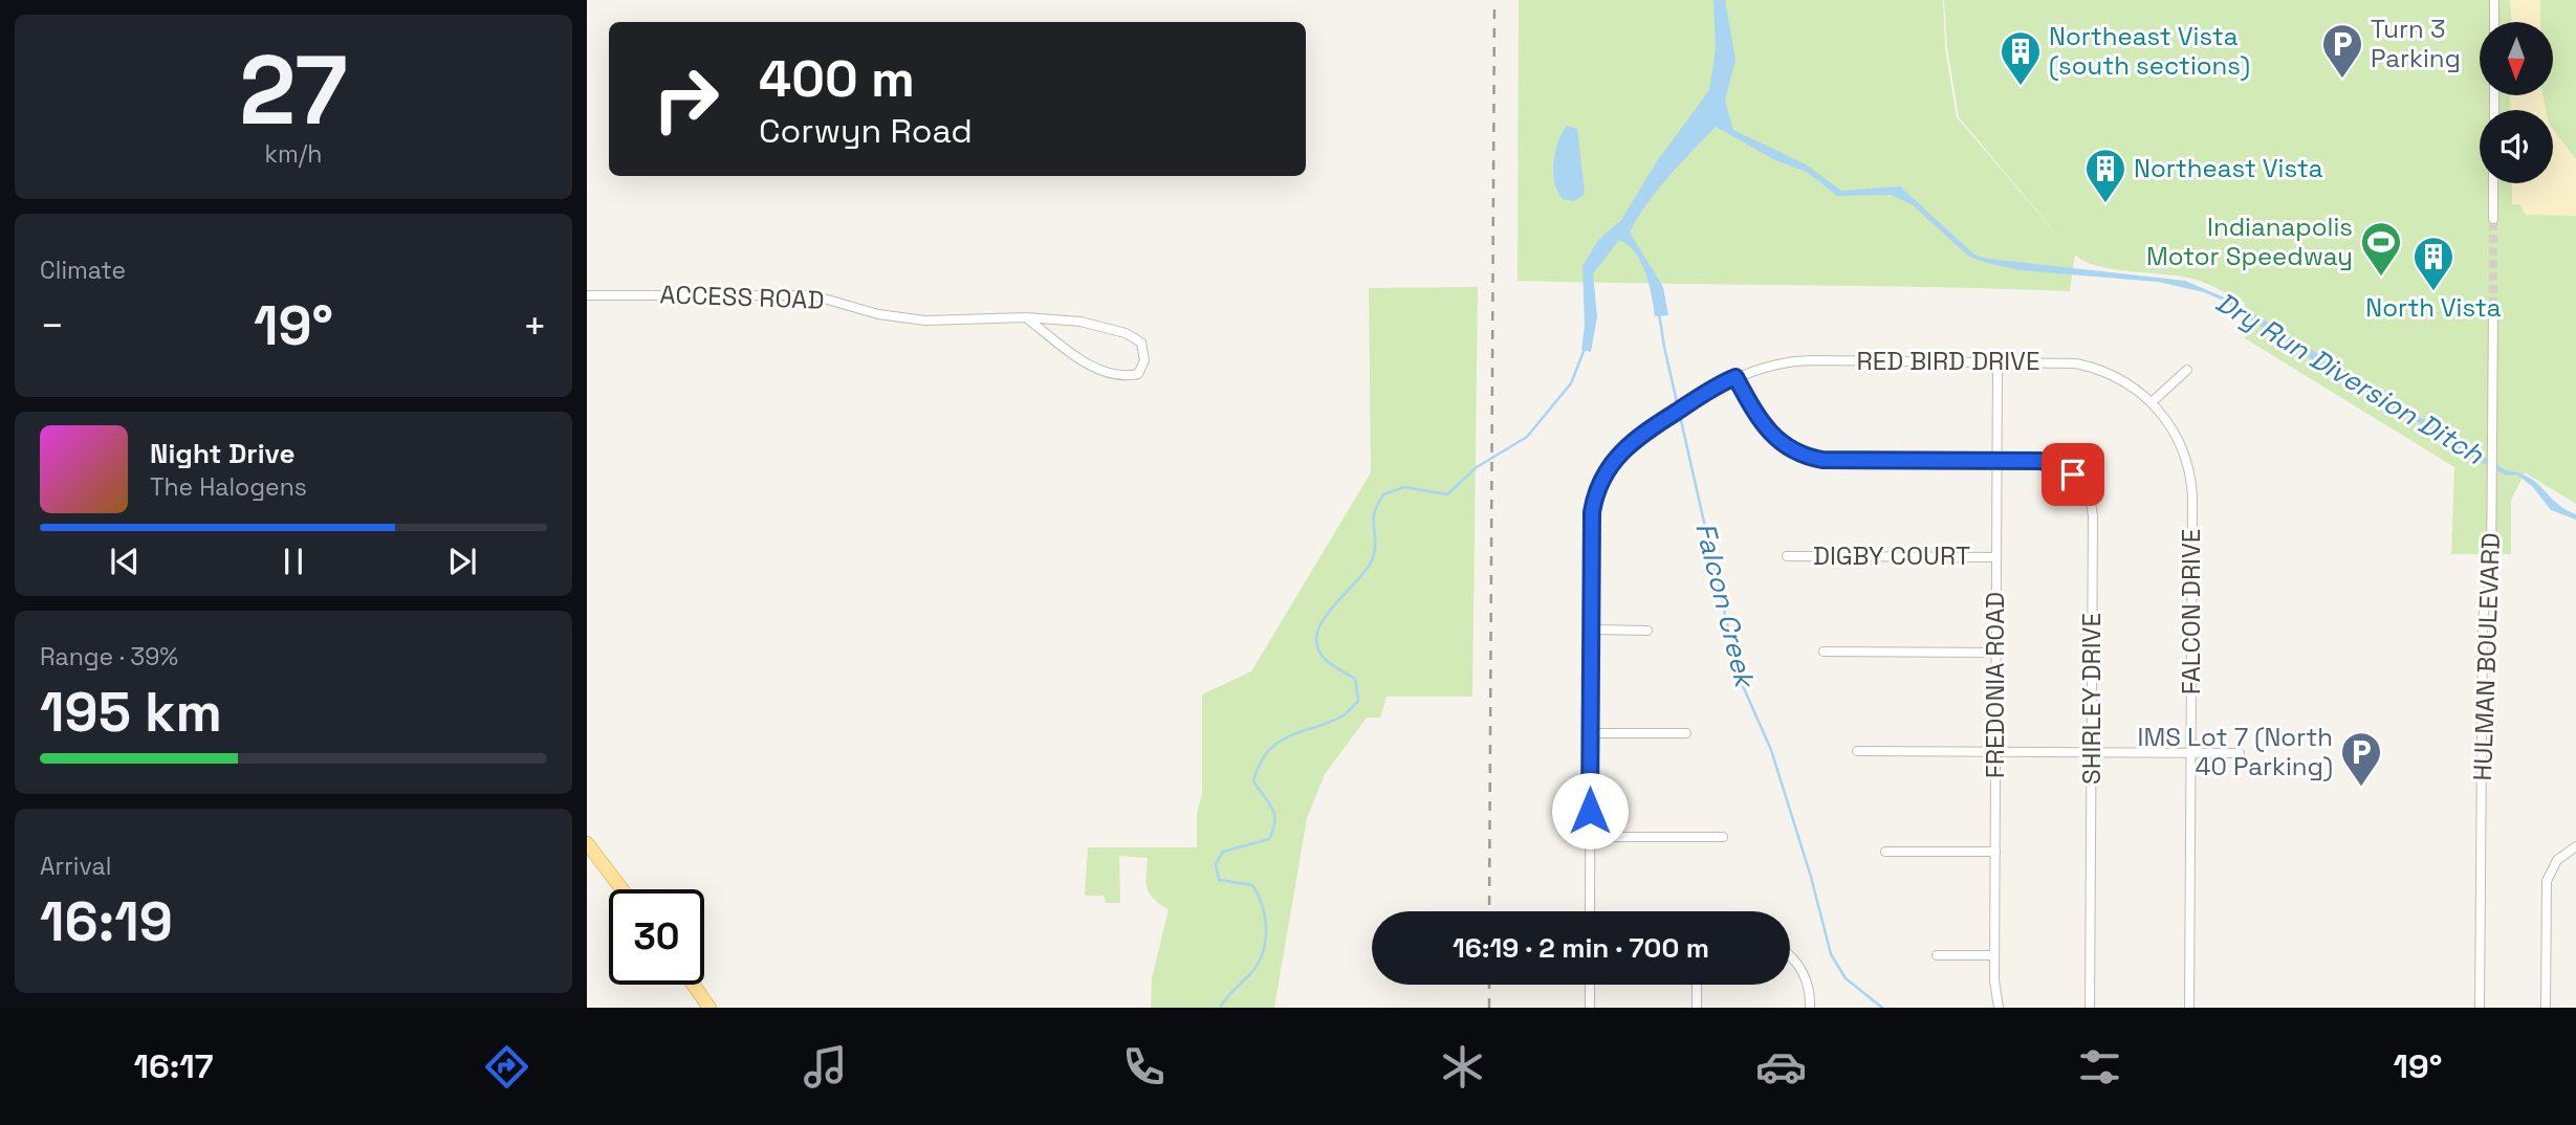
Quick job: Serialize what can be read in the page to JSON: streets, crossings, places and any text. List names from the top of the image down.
{
  "streets": {
    "street": [
      "ACCESS ROAD",
      "RED BIRD DRIVE",
      "DIGBY COURT",
      "FALCON DRIVE",
      "HULMAN BOULEVARD",
      "FREDONIA ROAD",
      "SHIRLEY DRIVE"
    ]
  },
  "crossings": [
    ["RED BIRD DRIVE", "FALCON DRIVE"],
    ["RED BIRD DRIVE", "FREDONIA ROAD"],
    ["RED BIRD DRIVE", "SHIRLEY DRIVE"],
    ["DIGBY COURT", "FREDONIA ROAD"],
    ["FREDONIA ROAD", "SHIRLEY DRIVE"]
  ],
  "water": ["Dry Run Diversion Ditch", "Falcon Creek"],
  "places": {
    "parking": ["Turn 3 Parking", "IMS Lot 7 (North 40 Parking)"],
    "building": ["Northeast Vista (south sections)", "Northeast Vista", "North Vista"],
    "sports": ["Indianapolis Motor Speedway"]
  },
  "north": "bottom",
  "page": {
    "tile": [
      ["27", "km/h"],
      "Climate",
      ["Range · 39%", "195 km"],
      ["Arrival", "16:19"]
    ],
    "turn": ["400 m", "Corwyn Road"],
    "heat": ["−", "19°", "+"],
    "song": ["Night Drive", "The Halogens"],
    "limit": "30",
    "trip": "16:19 · 2 min · 700 m",
    "tabs": ["16:17", "19°"]
  }
}
